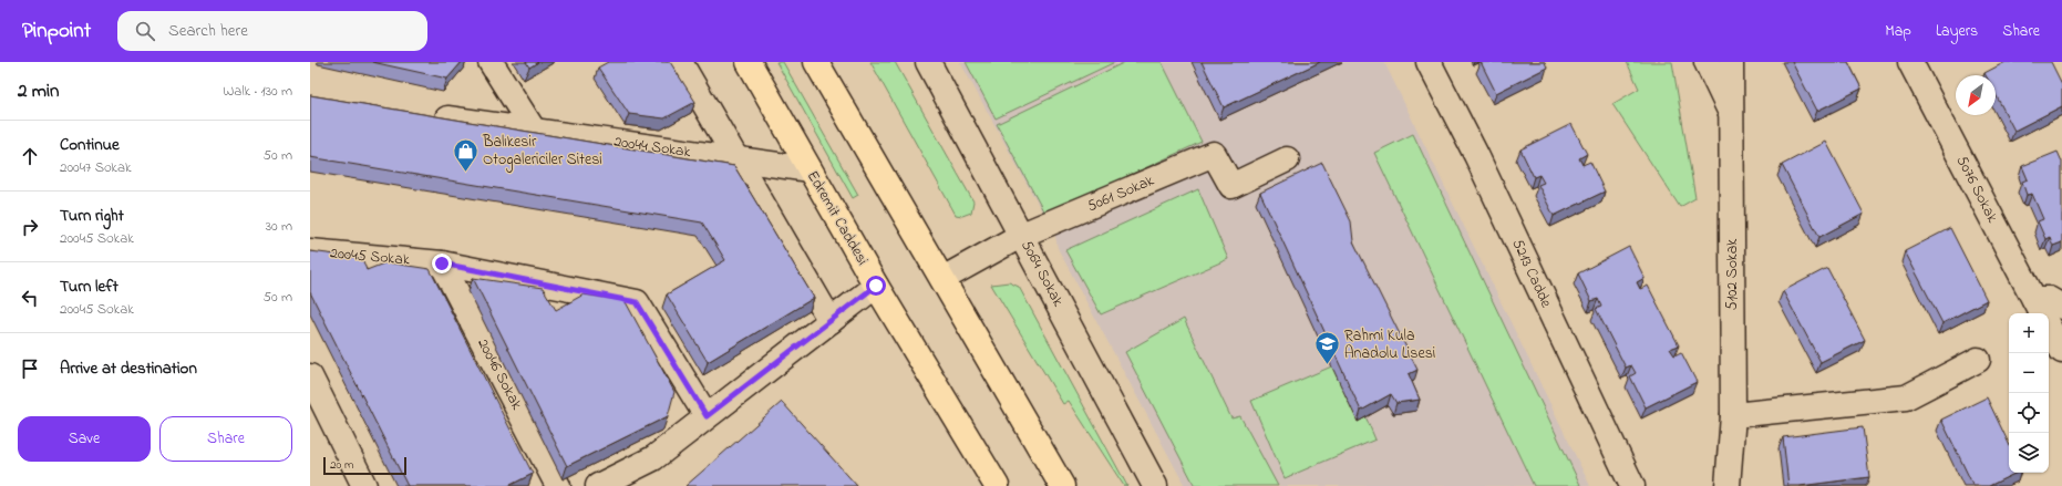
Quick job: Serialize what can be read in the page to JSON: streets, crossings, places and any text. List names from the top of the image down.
{
  "streets": {
    "highway": ["Edremit Caddesi"],
    "street": [
      "20044 Sokak",
      "5076 Sokak",
      "5061 Sokak",
      "20045 Sokak",
      "5064 Sokak",
      "5213 Cadde",
      "5102 Sokak",
      "20046 Sokak"
    ]
  },
  "crossings": [
    ["20044 Sokak", "Edremit Caddesi"],
    ["5061 Sokak", "5064 Sokak"],
    ["20045 Sokak", "20046 Sokak"]
  ],
  "places": {
    "shop": ["Balıkesir Otogalericiler Sitesi"],
    "school or university": ["Rahmi Kula Anadolu Lisesi"]
  },
  "scale_bar": "20 m",
  "north": "bottom left",
  "page": {
    "header": "Pinpoint",
    "search": "Search here",
    "nav": ["Map", "Layers", "Share"],
    "heading": ["2 min", "Walk · 130 m"],
    "list": [
      ["Continue", "20047 Sokak", "50 m"],
      ["Turn right", "20045 Sokak", "30 m"],
      ["Turn left", "20045 Sokak", "50 m"],
      "Arrive at destination"
    ],
    "map_buttons": ["+", "−"],
    "buttons": ["Save", "Share"],
    "scale": "20 m"
  }
}
